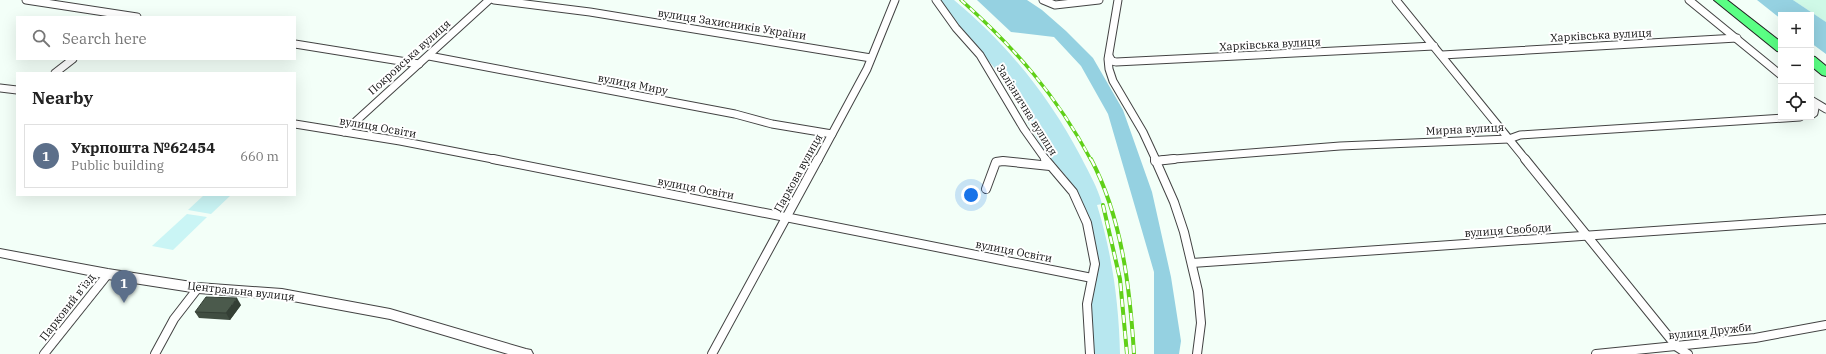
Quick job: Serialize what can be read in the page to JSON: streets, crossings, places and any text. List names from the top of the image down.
{
  "streets": {
    "street": [
      "вулиця Захисників України",
      "Харківська вулиця",
      "Покровська вулиця",
      "вулиця Миру",
      "Залізнична вулиця",
      "вулиця Освіти",
      "Мирна вулиця",
      "Паркова вулиця",
      "вулиця Свободи",
      "Центральна вулиця",
      "Парковий в’їзд",
      "вулиця Дружби"
    ]
  },
  "crossings": [
    ["вулиця Захисників України", "Паркова вулиця"],
    ["Покровська вулиця", "вулиця Миру"],
    ["Покровська вулиця", "вулиця Освіти"],
    ["вулиця Миру", "Паркова вулиця"],
    ["Залізнична вулиця", "вулиця Освіти"],
    ["вулиця Освіти", "Паркова вулиця"],
    ["Центральна вулиця", "Парковий в’їзд"]
  ],
  "page": {
    "map_buttons": ["+", "−"],
    "search": "Search here",
    "heading": "Nearby",
    "list": [
      {
        "mark": "1",
        "name": "Укрпошта №62454",
        "note": "Public building",
        "value": "660 m"
      }
    ],
    "pins": "1"
  }
}
